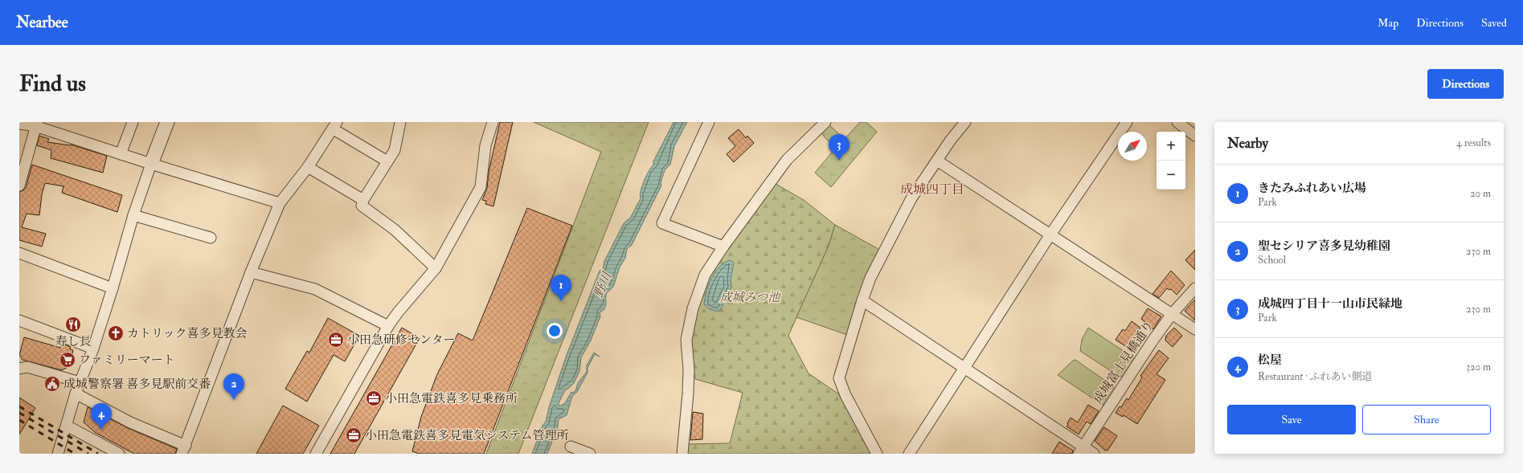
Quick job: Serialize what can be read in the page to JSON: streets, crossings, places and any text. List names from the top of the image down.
{
  "streets": {
    "street": ["成城富士見橋通り"]
  },
  "districts": ["成城四丁目"],
  "water": ["野川"],
  "parks": ["成城みつ池"],
  "places": {
    "restaurant": ["寿し長"],
    "church": ["カトリック喜多見教会"],
    "office": ["小田急研修センター", "小田急電鉄喜多見乗務所", "小田急電鉄喜多見電気システム管理所"],
    "supermarket": ["ファミリーマート"],
    "public building": ["成城警察署 喜多見駅前交番"]
  },
  "north": "top right",
  "page": {
    "header": "Nearbee",
    "nav": ["Map", "Directions", "Saved"],
    "buttons": [
      "Directions",
      ["Save", "Share"]
    ],
    "title": "Find us",
    "heading": ["Nearby", "4 results"],
    "map_buttons": ["+", "−"],
    "pins": [
      "3",
      "1",
      "2",
      "4"
    ],
    "list": [
      {
        "mark": "1",
        "name": "きたみふれあい広場",
        "note": "Park",
        "value": "20 m"
      },
      {
        "mark": "2",
        "name": "聖セシリア喜多見幼稚園",
        "note": "School",
        "value": "230 m"
      },
      {
        "mark": "3",
        "name": "成城四丁目十一山市民緑地",
        "note": "Park",
        "value": "230 m"
      },
      {
        "mark": "4",
        "name": "松屋",
        "note": "Restaurant · ふれあい側道",
        "value": "320 m"
      }
    ]
  }
}
